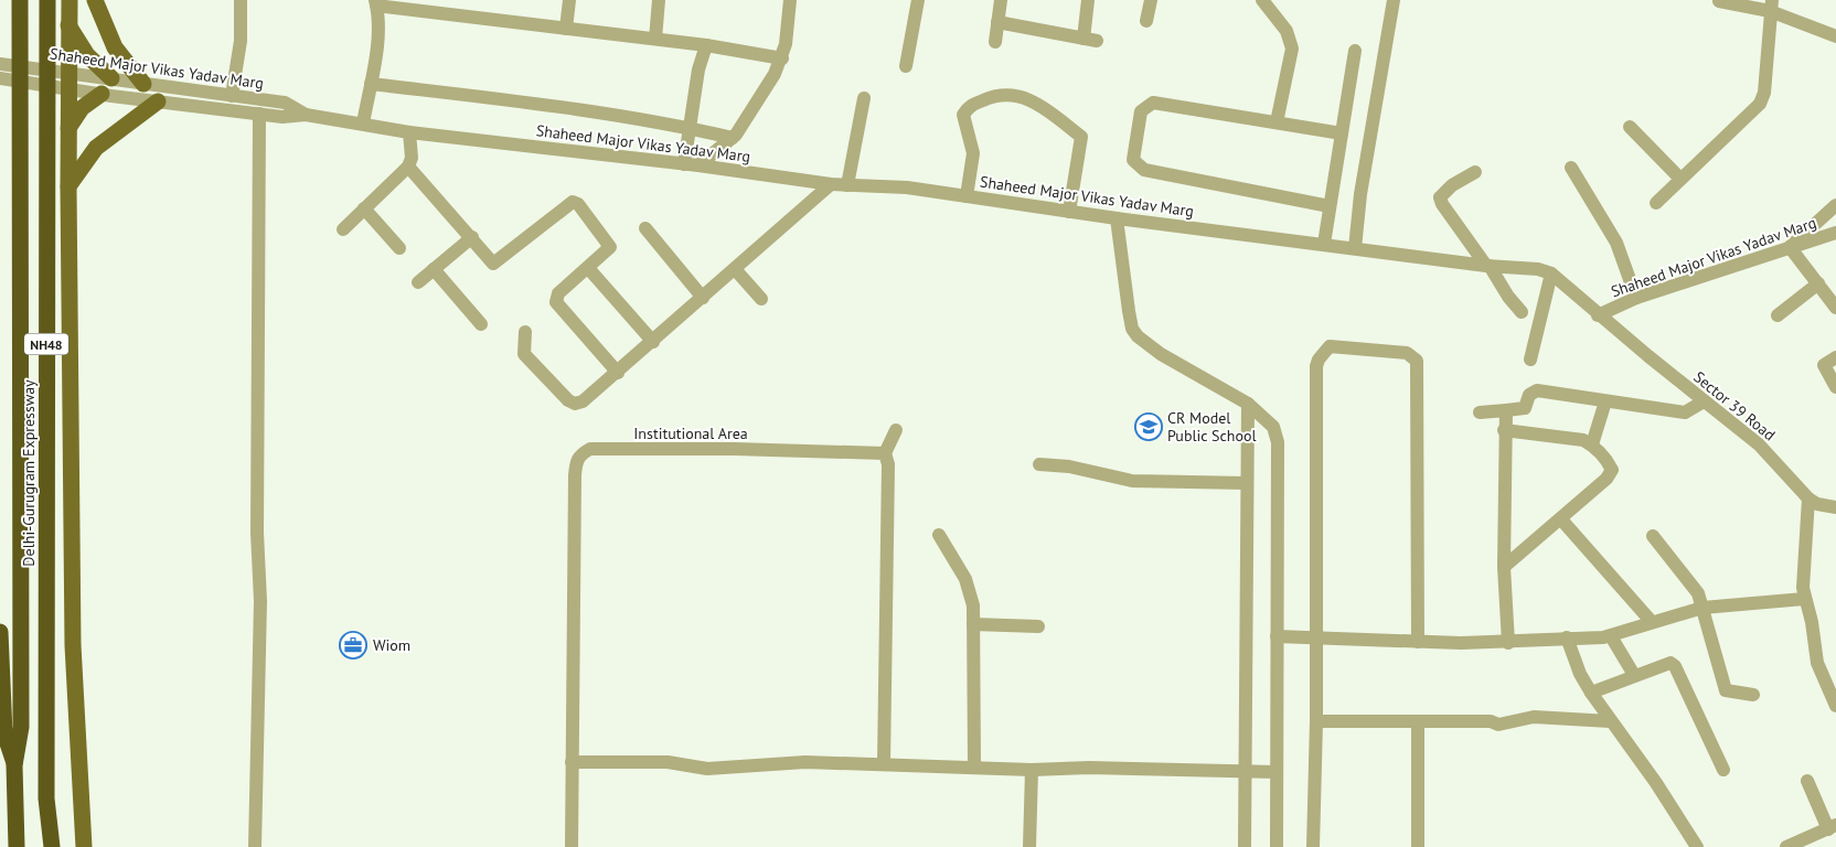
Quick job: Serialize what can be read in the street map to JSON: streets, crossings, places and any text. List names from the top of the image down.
{
  "streets": {
    "highway": ["NH48", "Delhi-Gurugram Expressway"],
    "street": ["Shaheed Major Vikas Yadav Marg", "Sector 39 Road", "Institutional Area"]
  },
  "crossings": [
    ["Shaheed Major Vikas Yadav Marg", "Sector 39 Road"]
  ],
  "places": {
    "school or university": ["CR Model Public School"],
    "office": ["Wiom"]
  }
}
